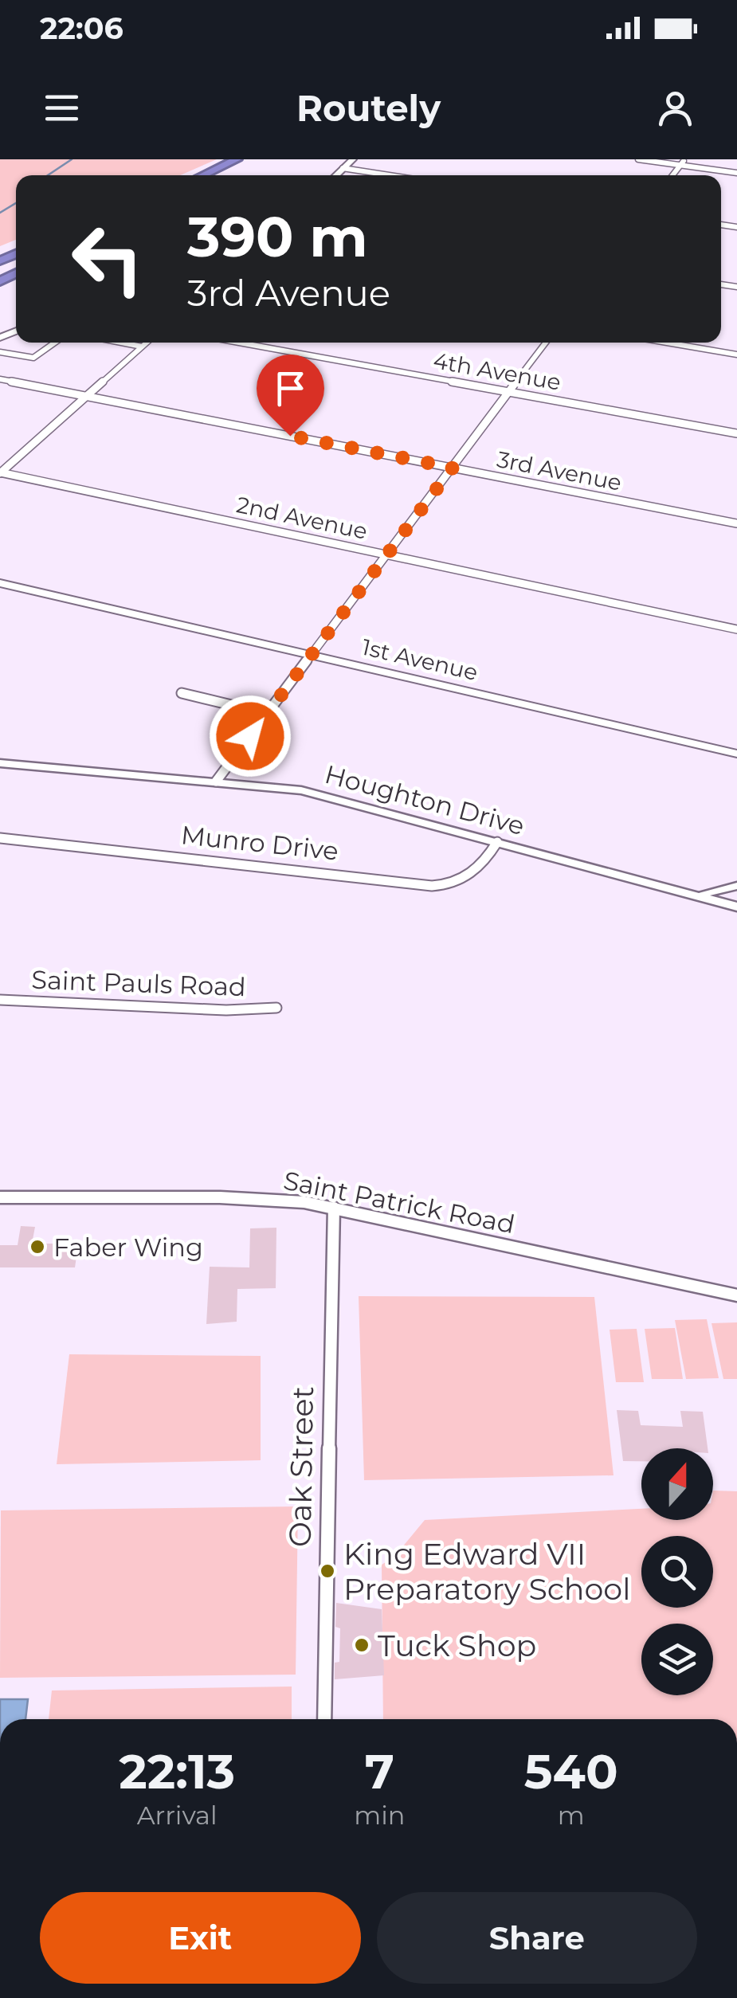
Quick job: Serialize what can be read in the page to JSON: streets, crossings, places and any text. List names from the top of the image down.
{
  "streets": {
    "main road": ["1st Avenue"],
    "street": [
      "4th Avenue",
      "3rd Avenue",
      "2nd Avenue",
      "Houghton Drive",
      "Munro Drive",
      "Saint Pauls Road",
      "Saint Patrick Road",
      "Oak Street"
    ]
  },
  "crossings": [
    ["Houghton Drive", "Munro Drive"],
    ["Saint Patrick Road", "Oak Street"]
  ],
  "places": ["Faber Wing", "King Edward VII Preparatory School", "Tuck Shop"],
  "north": "top",
  "page": {
    "status": "22:06",
    "header": "Routely",
    "turn": ["390 m", "3rd Avenue"],
    "eta": [
      "22:13",
      "Arrival",
      "7",
      "min",
      "540",
      "m"
    ],
    "buttons": ["Exit", "Share"]
  }
}
